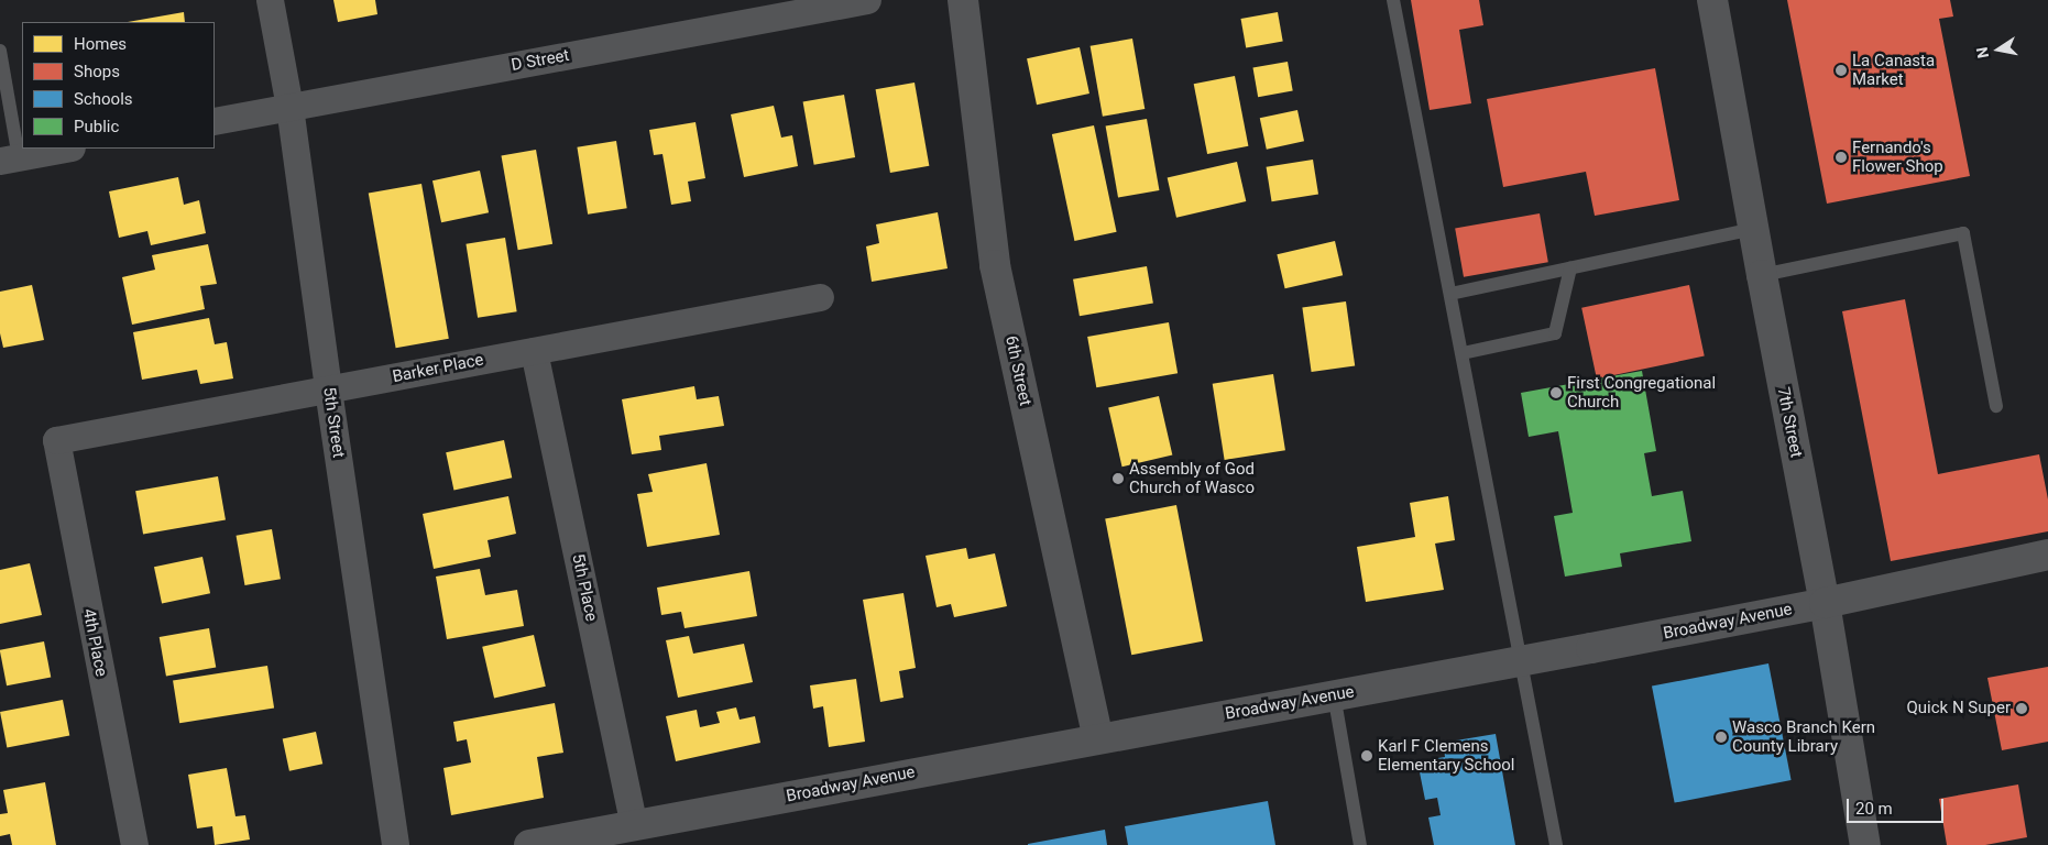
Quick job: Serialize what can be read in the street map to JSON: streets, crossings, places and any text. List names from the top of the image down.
{
  "streets": {
    "street": [
      "D Street",
      "Barker Place",
      "6th Street",
      "5th Street",
      "7th Street",
      "5th Place",
      "Broadway Avenue",
      "4th Place"
    ]
  },
  "crossings": [
    ["D Street", "5th Street"],
    ["Barker Place", "5th Street"],
    ["Barker Place", "5th Place"],
    ["Barker Place", "4th Place"],
    ["6th Street", "Broadway Avenue"],
    ["7th Street", "Broadway Avenue"],
    ["5th Place", "Broadway Avenue"]
  ],
  "places": [
    "La Canasta Market",
    "Fernando's Flower Shop",
    "First Congregational Church",
    "Assembly of God Church of Wasco",
    "Quick N Super",
    "Wasco Branch Kern County Library",
    "Karl F Clemens Elementary School"
  ],
  "legend": [
    "Homes",
    "Shops",
    "Schools",
    "Public"
  ],
  "scale_bar": "20 m",
  "north": "left"
}
